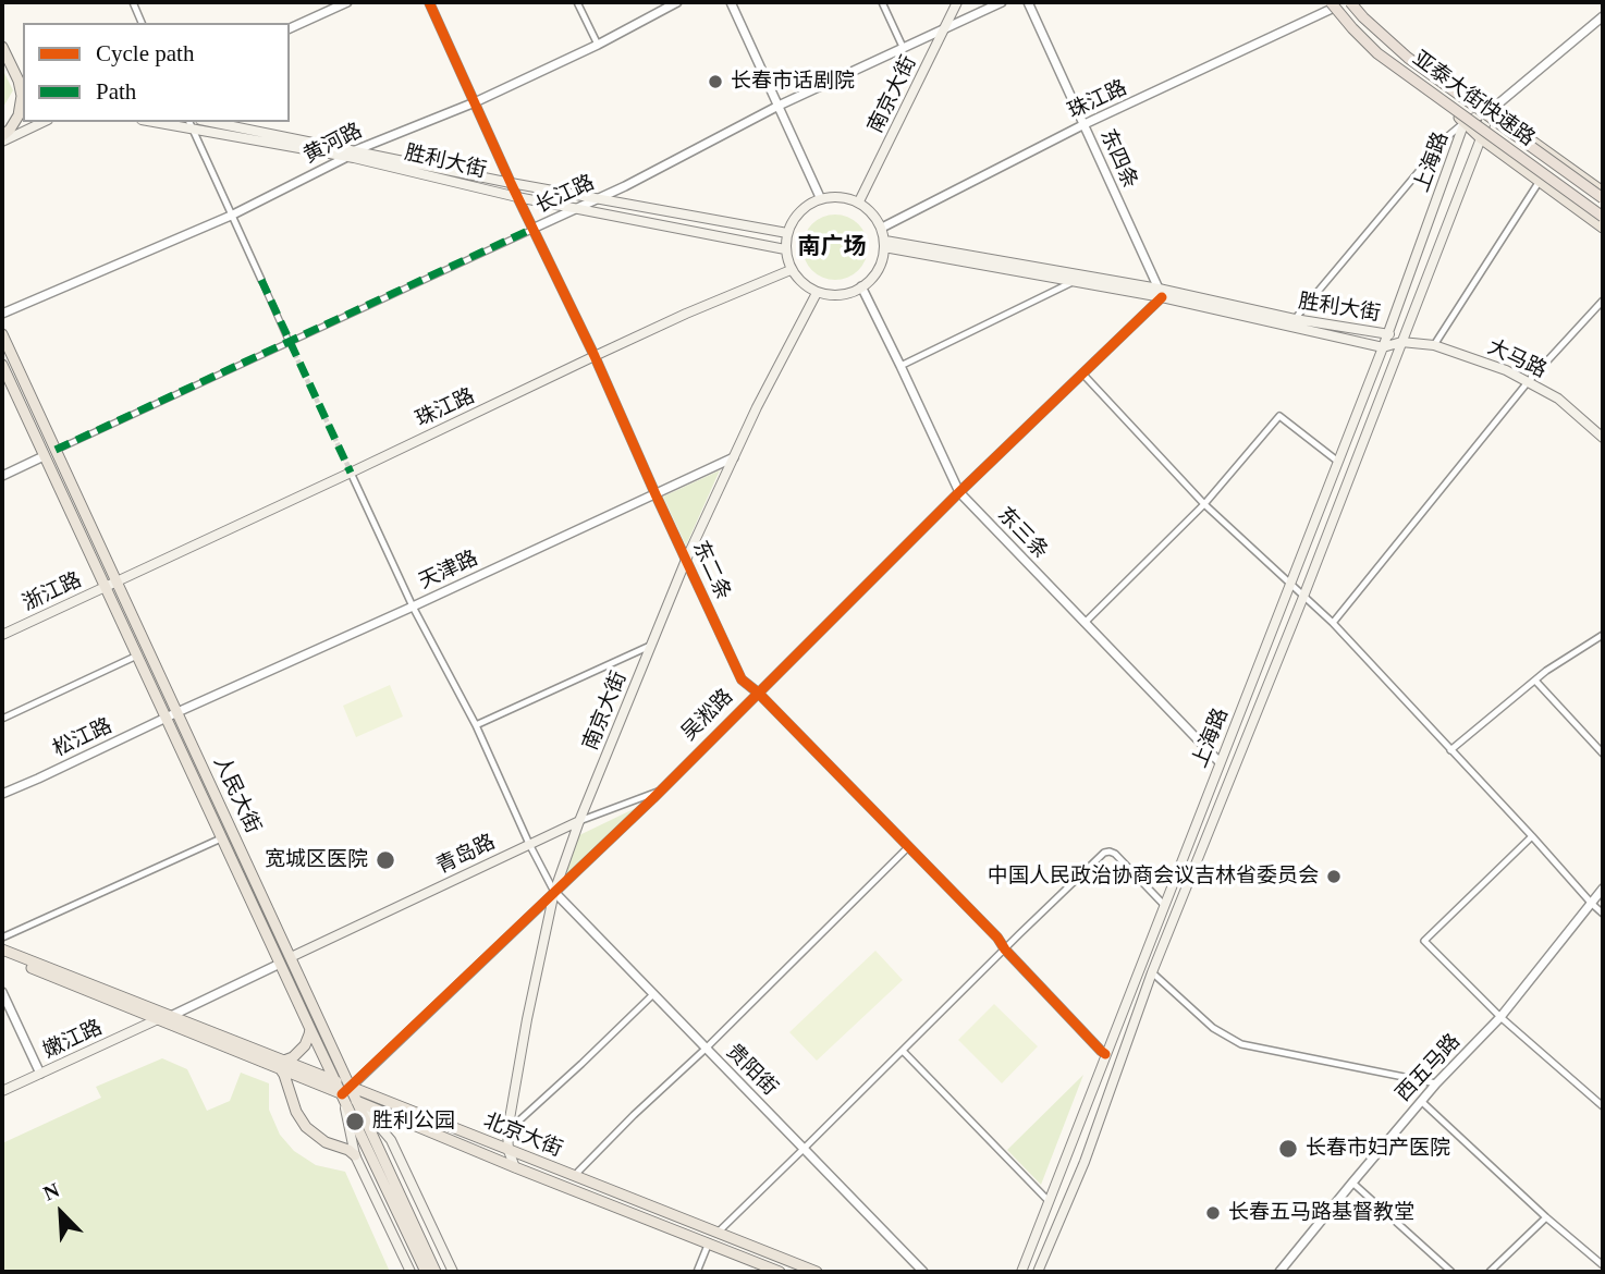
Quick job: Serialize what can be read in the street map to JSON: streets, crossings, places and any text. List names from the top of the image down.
{
  "streets": {
    "highway": ["亚泰大街快速路"],
    "main road": [
      "南京大街",
      "珠江路",
      "胜利大街",
      "上海路",
      "大马路",
      "浙江路",
      "人民大街",
      "青岛路",
      "嫩江路",
      "北京大街"
    ],
    "street": [
      "黄河路",
      "东四条",
      "长江路",
      "东三条",
      "天津路",
      "东二条",
      "吴淞路",
      "松江路",
      "西五马路",
      "贵阳街"
    ]
  },
  "crossings": [
    ["南京大街", "珠江路"],
    ["南京大街", "胜利大街"],
    ["南京大街", "长江路"],
    ["南京大街", "东三条"],
    ["南京大街", "天津路"],
    ["南京大街", "东二条"],
    ["南京大街", "吴淞路"],
    ["南京大街", "青岛路"],
    ["南京大街", "贵阳街"],
    ["南京大街", "北京大街"],
    ["亚泰大街快速路", "珠江路"],
    ["珠江路", "东四条"],
    ["珠江路", "胜利大街"],
    ["珠江路", "东三条"],
    ["珠江路", "东二条"],
    ["珠江路", "浙江路"],
    ["珠江路", "人民大街"],
    ["黄河路", "胜利大街"],
    ["黄河路", "东二条"],
    ["东四条", "胜利大街"],
    ["东四条", "吴淞路"],
    ["胜利大街", "上海路"],
    ["胜利大街", "长江路"],
    ["胜利大街", "大马路"],
    ["胜利大街", "东三条"],
    ["胜利大街", "东二条"],
    ["胜利大街", "吴淞路"],
    ["上海路", "大马路"],
    ["上海路", "东三条"],
    ["上海路", "东二条"],
    ["长江路", "东二条"],
    ["长江路", "人民大街"],
    ["东三条", "吴淞路"],
    ["天津路", "东二条"],
    ["天津路", "松江路"],
    ["天津路", "人民大街"],
    ["东二条", "吴淞路"],
    ["浙江路", "人民大街"],
    ["吴淞路", "人民大街"],
    ["吴淞路", "青岛路"],
    ["吴淞路", "贵阳街"],
    ["吴淞路", "北京大街"],
    ["松江路", "人民大街"],
    ["人民大街", "青岛路"],
    ["人民大街", "北京大街"],
    ["嫩江路", "北京大街"]
  ],
  "districts": ["南广场"],
  "places": [
    "长春市话剧院",
    "宽城区医院",
    "中国人民政治协商会议吉林省委员会",
    "胜利公园",
    "长春市妇产医院",
    "长春五马路基督教堂"
  ],
  "legend": ["Cycle path", "Path"],
  "north": "top left"
}
